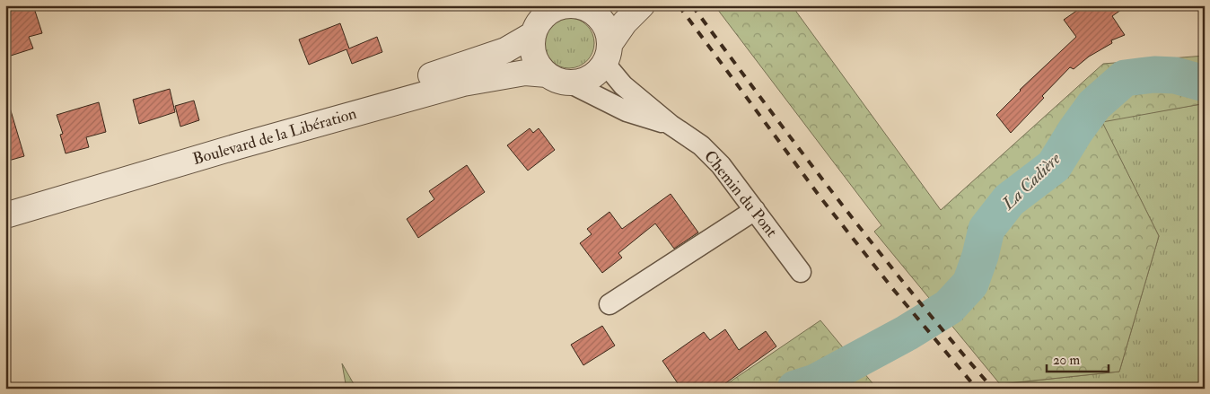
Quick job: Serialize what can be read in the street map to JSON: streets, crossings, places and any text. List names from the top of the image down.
{
  "streets": {
    "street": ["Boulevard de la Libération", "Chemin du Pont"]
  },
  "crossings": [
    ["Boulevard de la Libération", "Chemin du Pont"]
  ],
  "water": ["La Cadière"],
  "scale_bar": "20 m"
}
